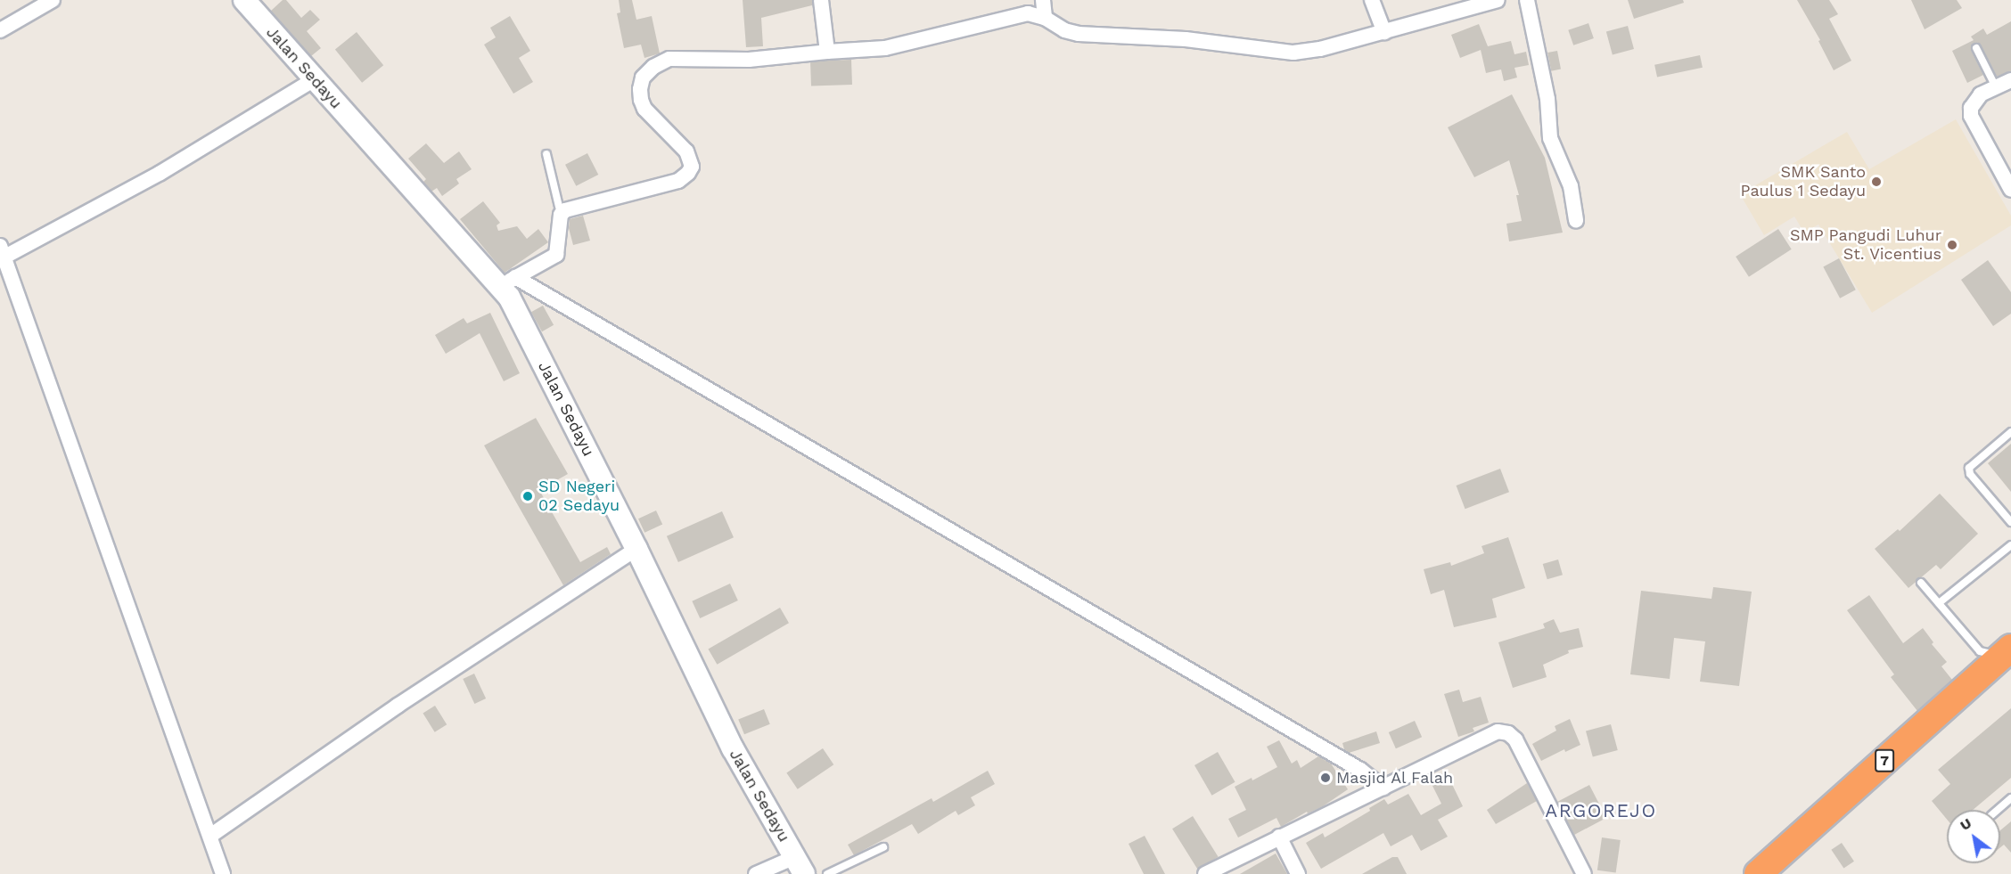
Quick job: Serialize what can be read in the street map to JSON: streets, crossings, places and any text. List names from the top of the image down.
{
  "streets": {
    "highway": ["7"],
    "street": ["Jalan Sedayu"]
  },
  "districts": ["ARGOREJO"],
  "places": [
    "SMK Santo Paulus 1 Sedayu",
    "SMP Pangudi Luhur St. Vicentius",
    "SD Negeri 02 Sedayu",
    "Masjid Al Falah"
  ],
  "north": "top left"
}
